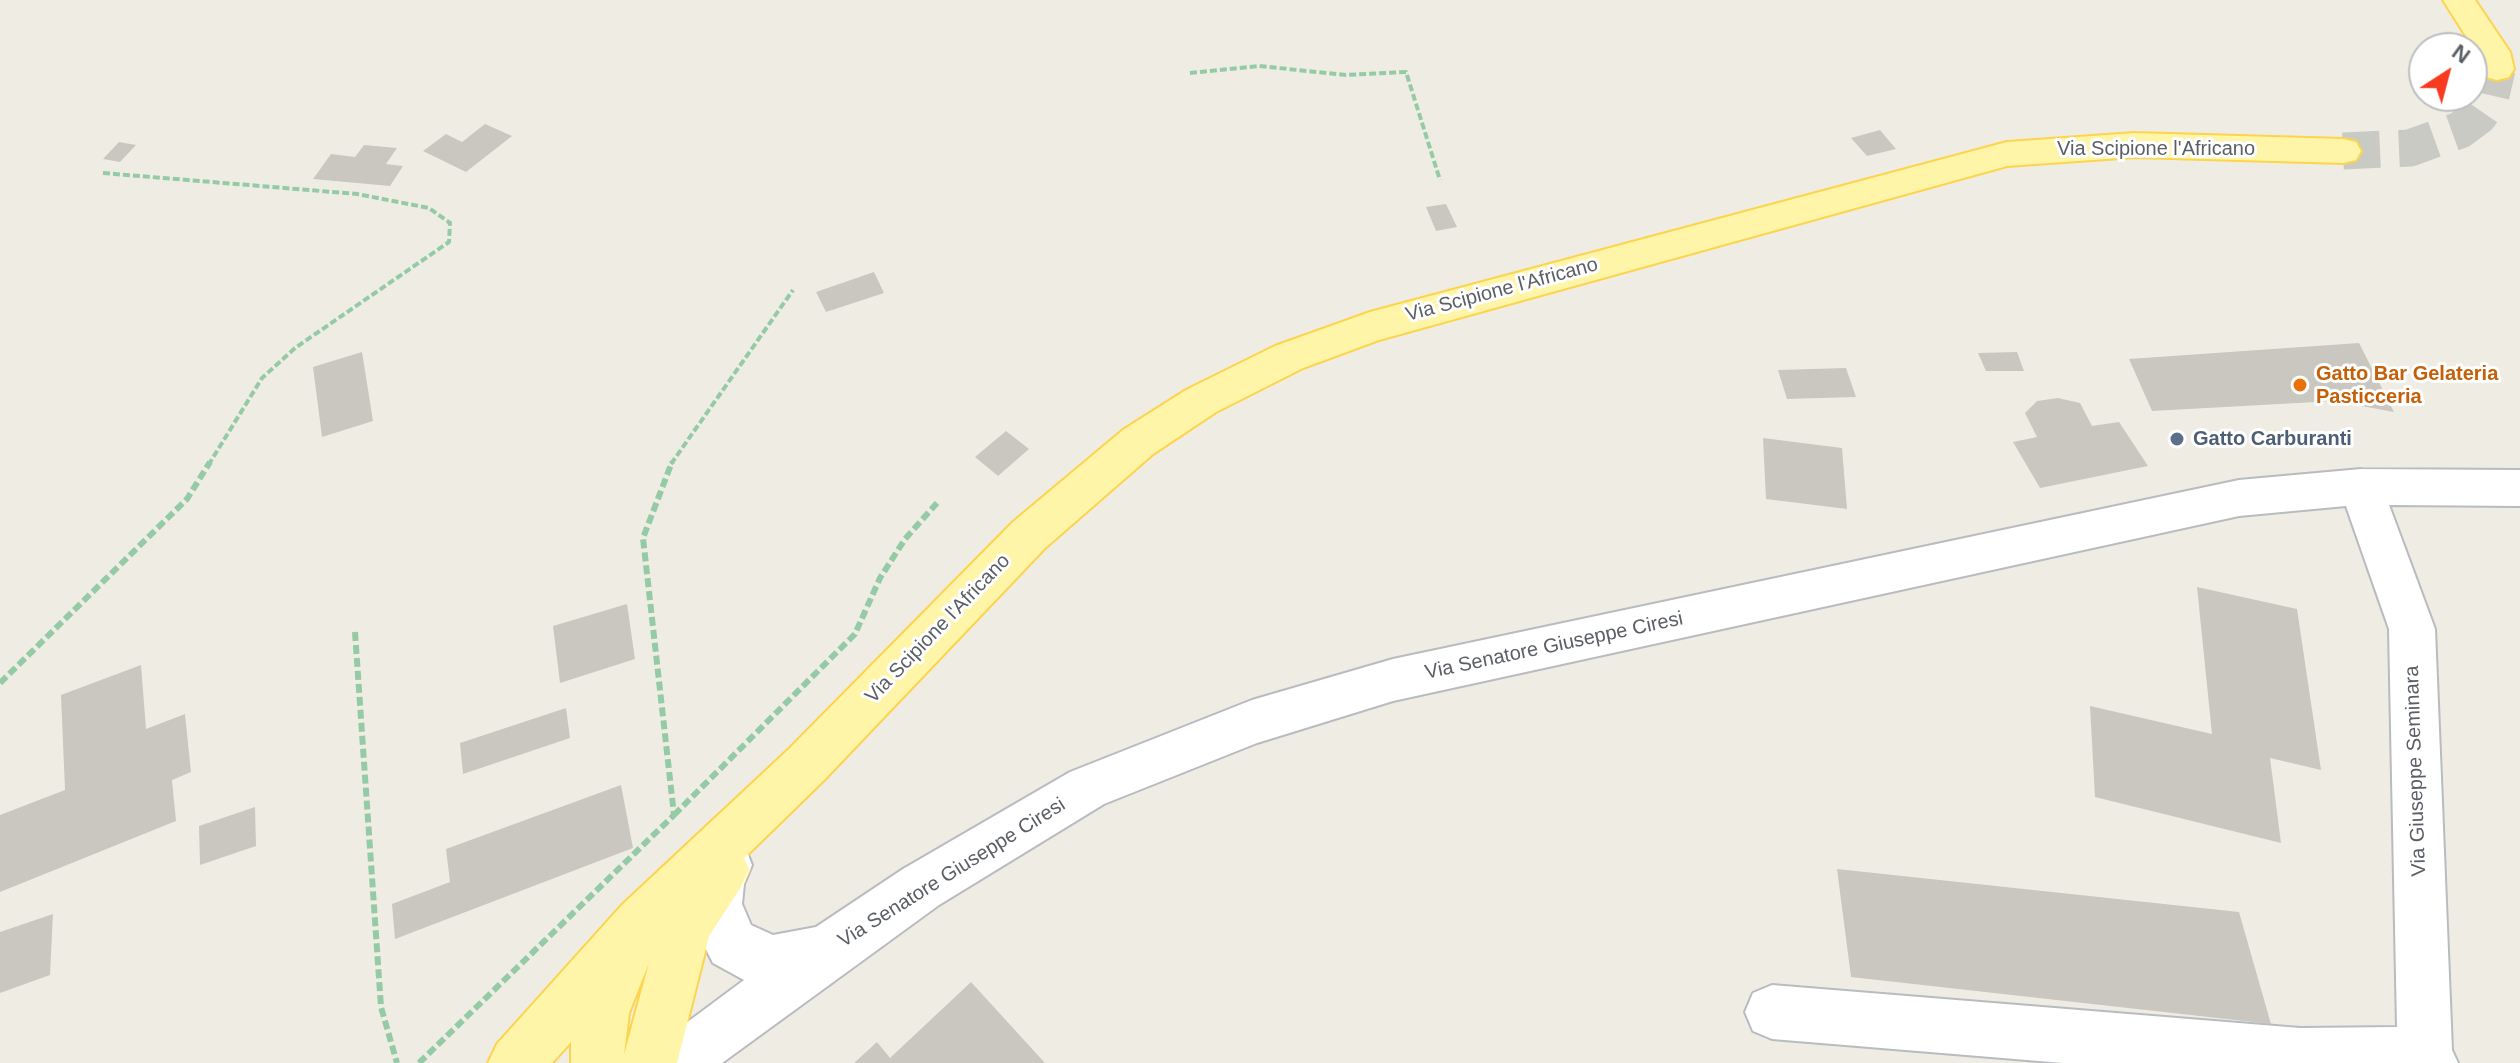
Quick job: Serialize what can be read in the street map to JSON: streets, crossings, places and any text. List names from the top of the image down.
{
  "streets": {
    "main road": ["Via Scipione l'Africano"],
    "street": ["Via Senatore Giuseppe Ciresi", "Via Giuseppe Seminara"]
  },
  "crossings": [
    ["Via Senatore Giuseppe Ciresi", "Via Giuseppe Seminara"]
  ],
  "places": ["Gatto Bar Gelateria Pasticceria", "Gatto Carburanti"],
  "north": "top right"
}
